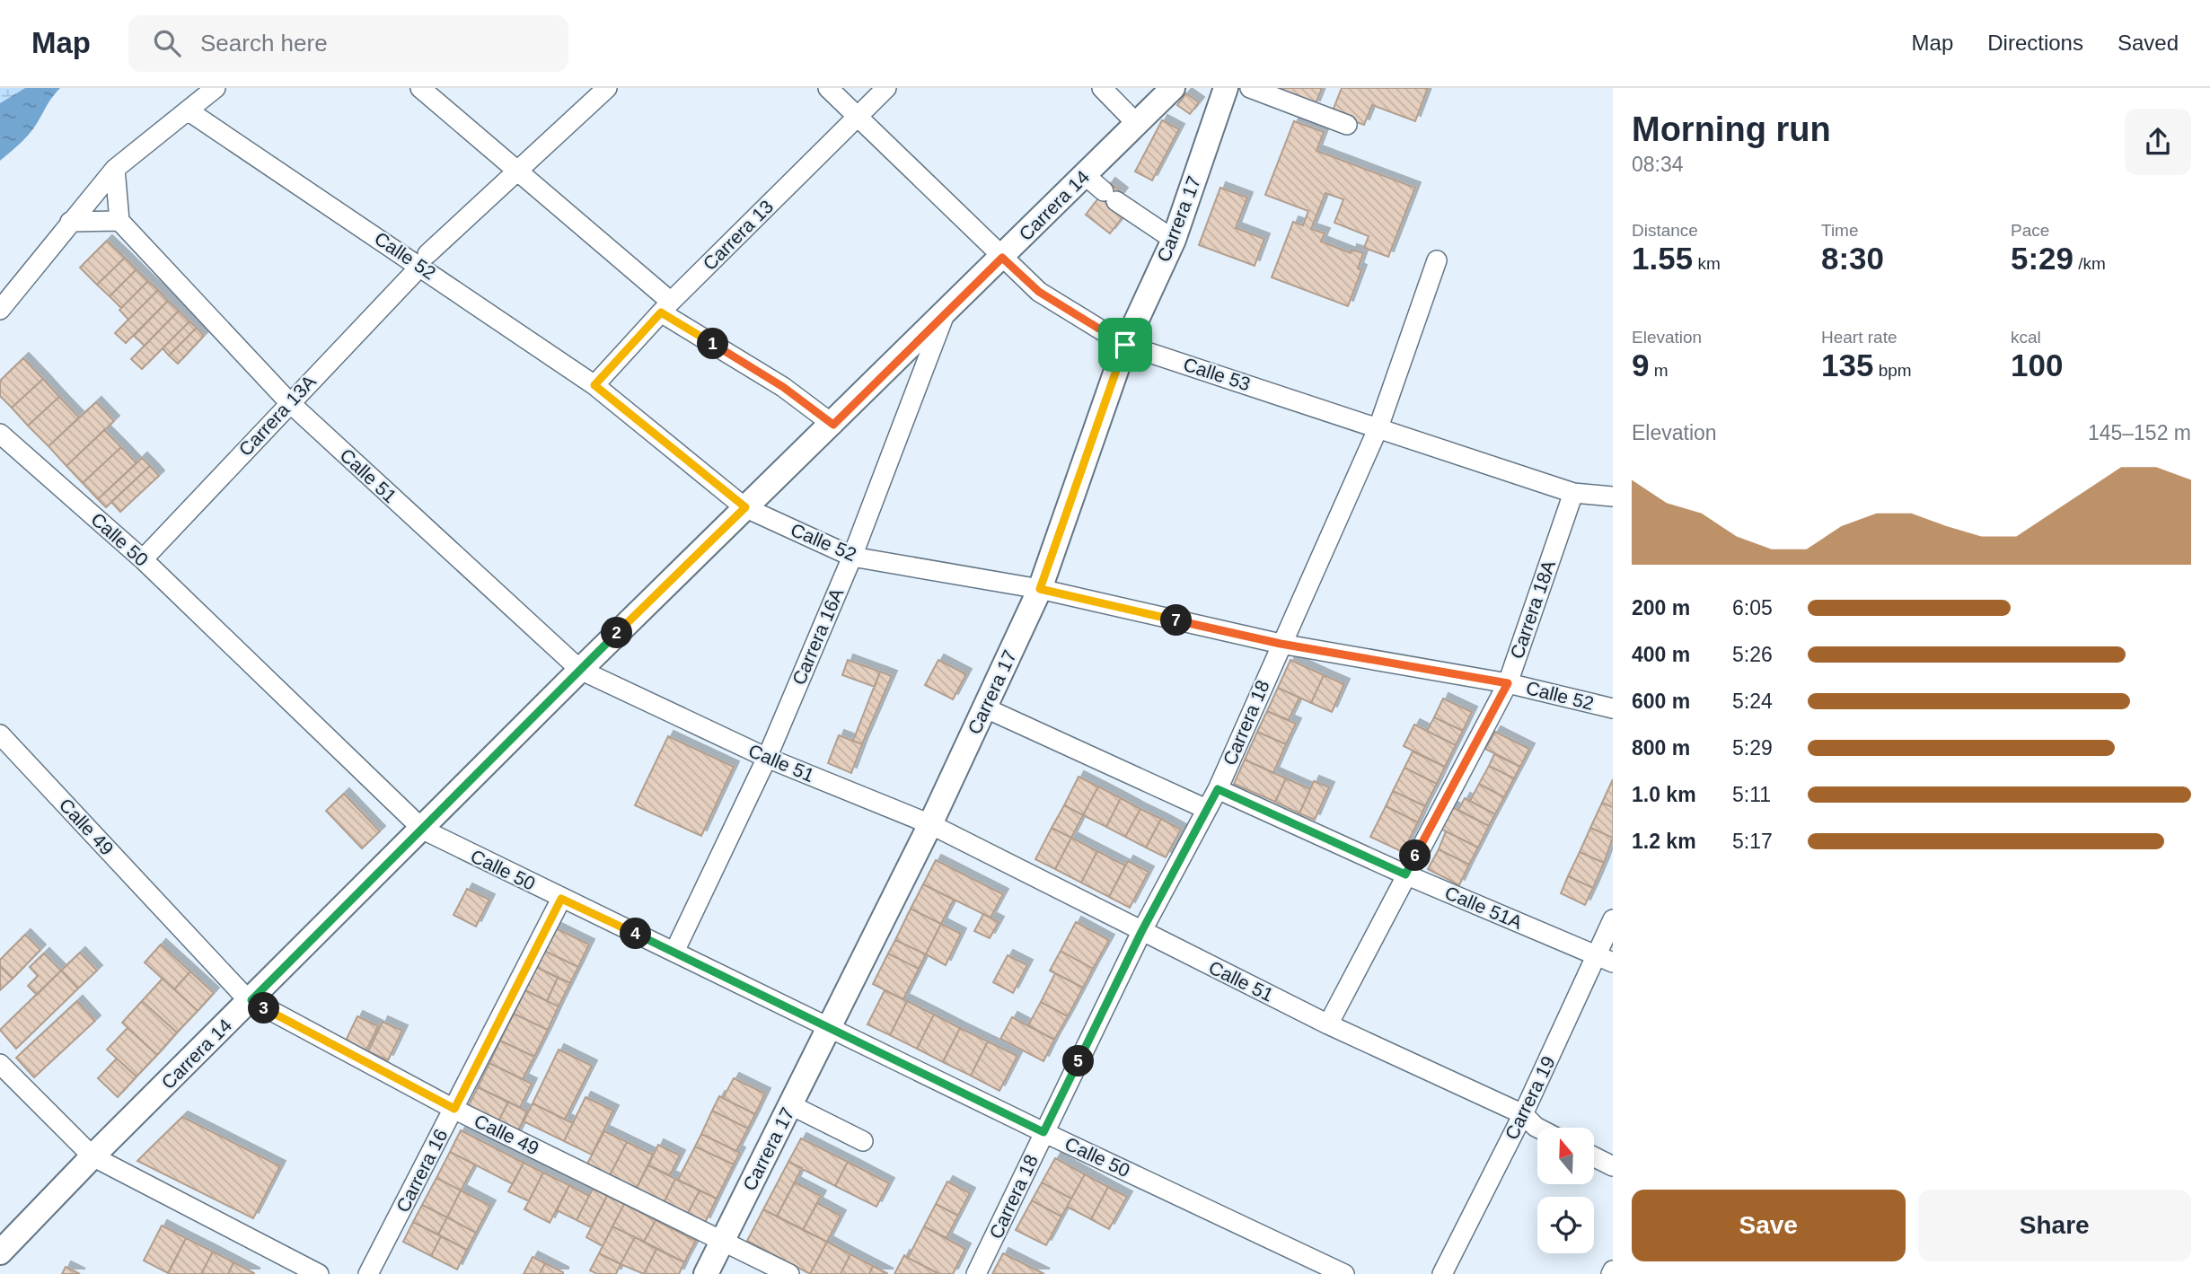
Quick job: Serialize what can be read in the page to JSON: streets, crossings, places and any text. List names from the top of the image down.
{
  "streets": {
    "main road": ["Carrera 14", "Carrera 17"],
    "street": [
      "Carrera 13",
      "Calle 52",
      "Calle 53",
      "Carrera 13A",
      "Calle 51",
      "Calle 50",
      "Carrera 18A",
      "Carrera 16A",
      "Carrera 18",
      "Calle 49",
      "Calle 51A",
      "Carrera 19",
      "Carrera 16"
    ]
  },
  "crossings": [
    ["Carrera 14", "Calle 52"],
    ["Carrera 14", "Calle 53"],
    ["Carrera 14", "Calle 51"],
    ["Carrera 14", "Calle 50"],
    ["Carrera 14", "Carrera 16A"],
    ["Carrera 14", "Calle 49"],
    ["Carrera 17", "Calle 52"],
    ["Carrera 17", "Calle 53"],
    ["Carrera 17", "Calle 51"],
    ["Carrera 17", "Calle 50"],
    ["Carrera 17", "Calle 49"],
    ["Carrera 13", "Calle 52"],
    ["Carrera 13", "Calle 53"],
    ["Calle 52", "Carrera 18A"],
    ["Calle 52", "Carrera 16A"],
    ["Calle 52", "Carrera 18"],
    ["Calle 53", "Carrera 18A"],
    ["Calle 53", "Carrera 18"],
    ["Carrera 13A", "Calle 51"],
    ["Carrera 13A", "Calle 50"],
    ["Calle 51", "Carrera 18A"],
    ["Calle 51", "Carrera 16A"],
    ["Calle 51", "Carrera 18"],
    ["Calle 51", "Carrera 19"],
    ["Calle 50", "Carrera 16A"],
    ["Calle 50", "Carrera 18"],
    ["Calle 50", "Carrera 16"],
    ["Carrera 18A", "Calle 51A"],
    ["Carrera 18", "Calle 51A"],
    ["Calle 49", "Carrera 16"],
    ["Calle 51A", "Carrera 19"]
  ],
  "north": "top",
  "page": {
    "header": "Map",
    "search": "Search here",
    "nav": ["Map", "Directions", "Saved"],
    "heading": ["Morning run", "08:34"],
    "stats": [
      ["Distance", "1.55 km"],
      ["Time", "8:30"],
      ["Pace", "5:29 /km"],
      ["Elevation", "9 m"],
      ["Heart rate", "135 bpm"],
      ["kcal", "100"]
    ],
    "pins": [
      "1",
      "7",
      "2",
      "6",
      "4",
      "3",
      "5"
    ],
    "chart": ["Elevation", "145–152 m"],
    "list": [
      {
        "name": "200 m",
        "note": "6:05"
      },
      {
        "name": "400 m",
        "note": "5:26"
      },
      {
        "name": "600 m",
        "note": "5:24"
      },
      {
        "name": "800 m",
        "note": "5:29"
      },
      {
        "name": "1.0 km",
        "note": "5:11"
      },
      {
        "name": "1.2 km",
        "note": "5:17"
      }
    ],
    "buttons": ["Save", "Share"]
  }
}
